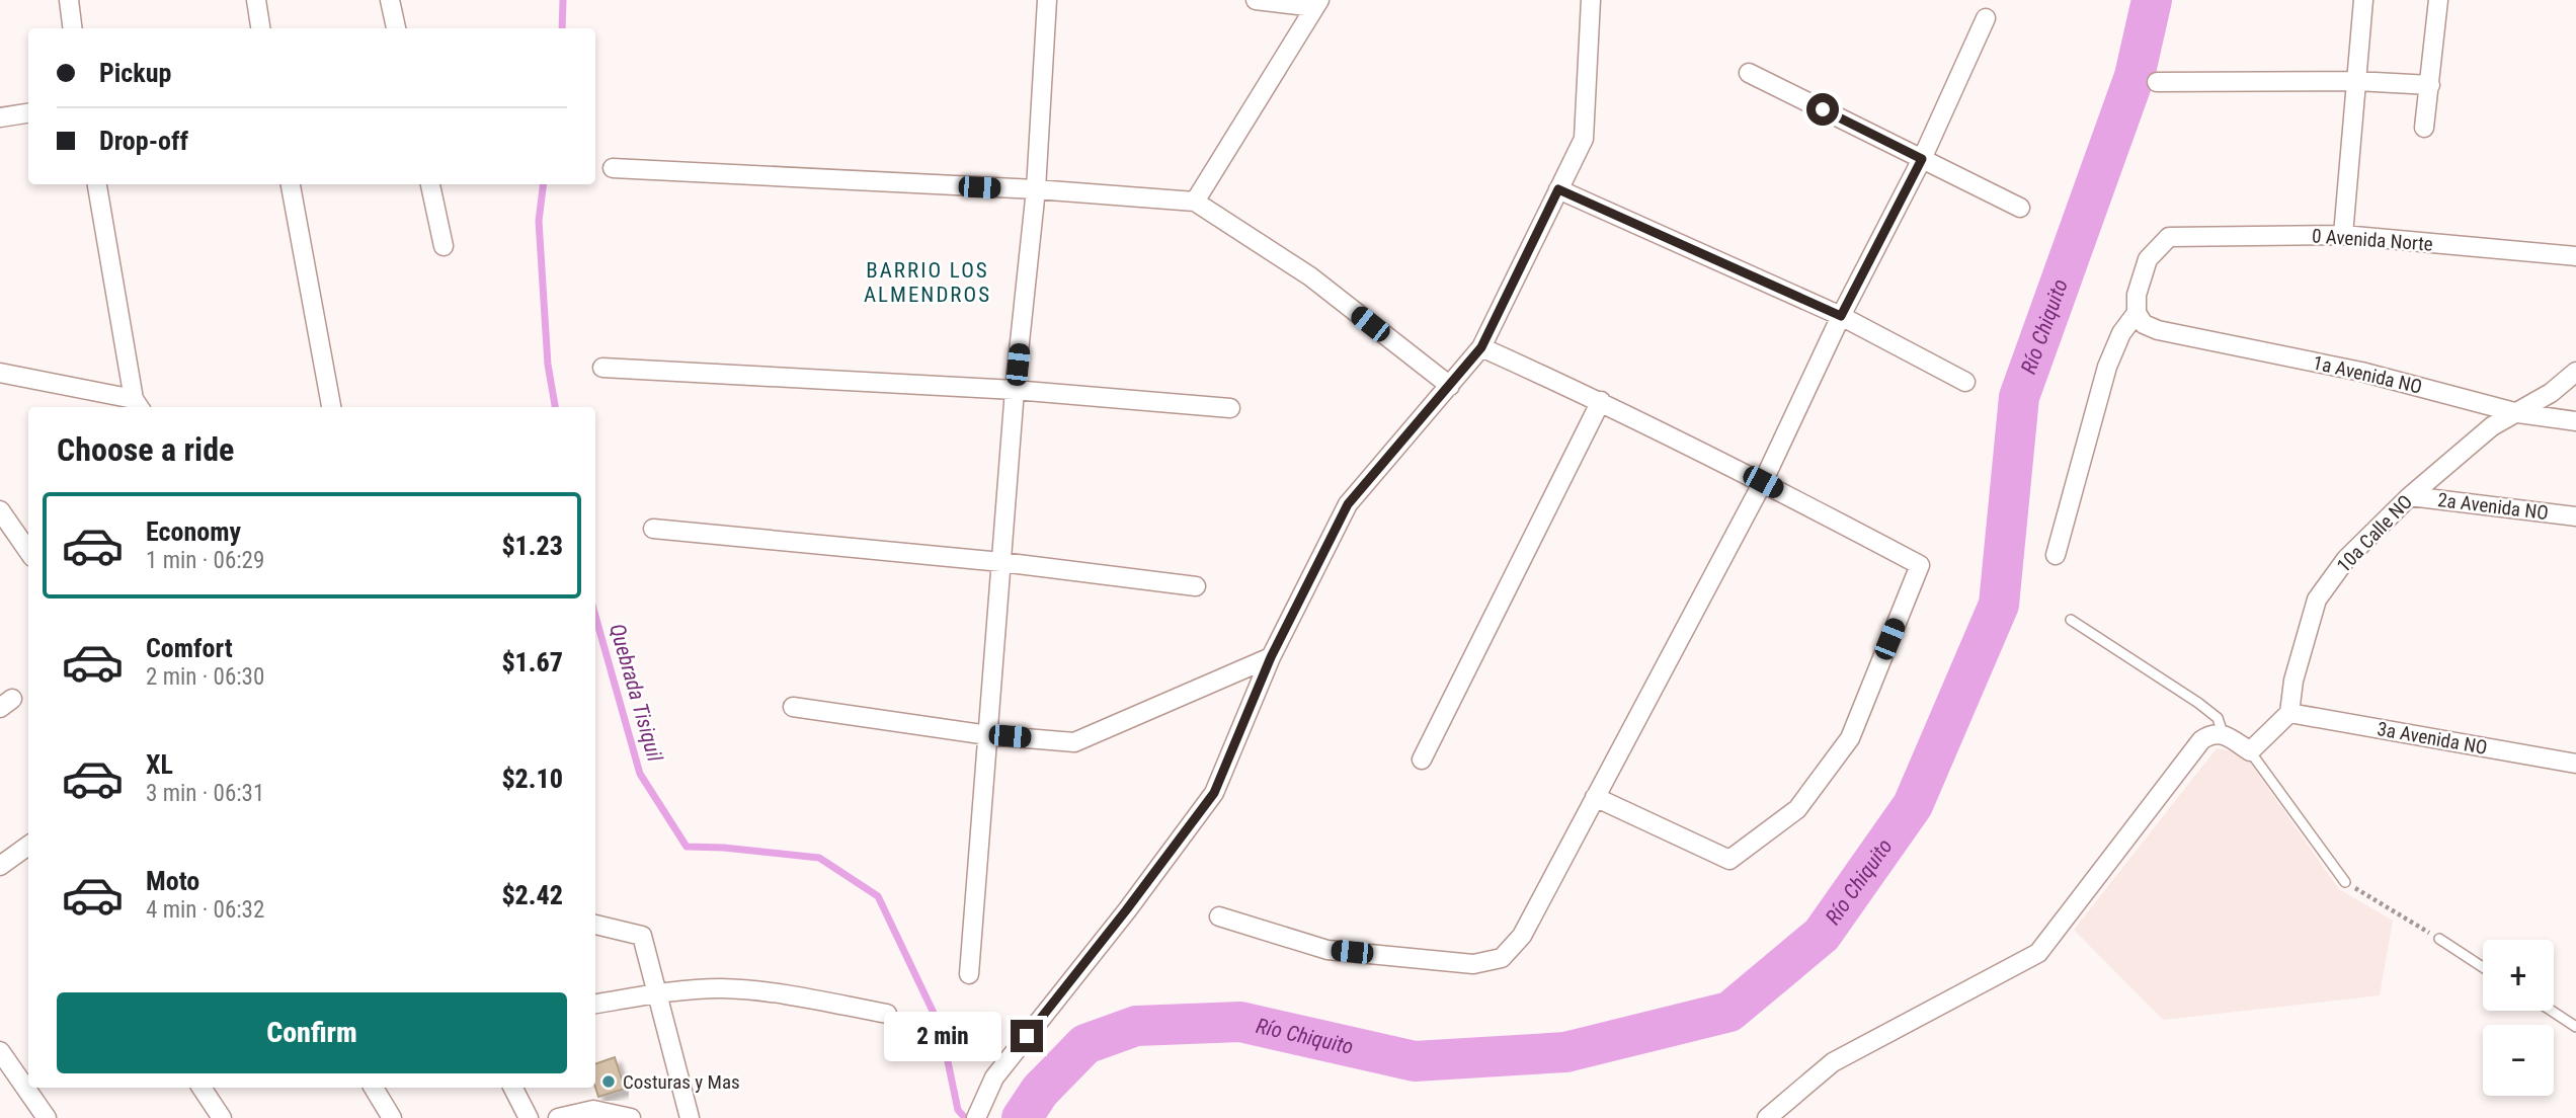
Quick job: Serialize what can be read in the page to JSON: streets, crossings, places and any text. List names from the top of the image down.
{
  "streets": {
    "street": [
      "0 Avenida Norte",
      "1a Avenida NO",
      "2a Avenida NO",
      "10a Calle NO",
      "3a Avenida NO"
    ]
  },
  "crossings": [
    ["0 Avenida Norte", "1a Avenida NO"],
    ["1a Avenida NO", "10a Calle NO"],
    ["2a Avenida NO", "10a Calle NO"],
    ["10a Calle NO", "3a Avenida NO"]
  ],
  "districts": ["BARRIO LOS ALMENDROS"],
  "water": ["Río Chiquito", "Quebrada Tisiquil"],
  "places": ["Costuras y Mas"],
  "page": {
    "banner": ["Pickup", "Drop-off"],
    "heading": "Choose a ride",
    "list": [
      {
        "name": "Economy",
        "note": "1 min · 06:29",
        "value": "$1.23"
      },
      {
        "name": "Comfort",
        "note": "2 min · 06:30",
        "value": "$1.67"
      },
      {
        "name": "XL",
        "note": "3 min · 06:31",
        "value": "$2.10"
      },
      {
        "name": "Moto",
        "note": "4 min · 06:32",
        "value": "$2.42"
      }
    ],
    "map_buttons": ["+", "−"],
    "buttons": "Confirm",
    "bubble": "2 min"
  }
}
